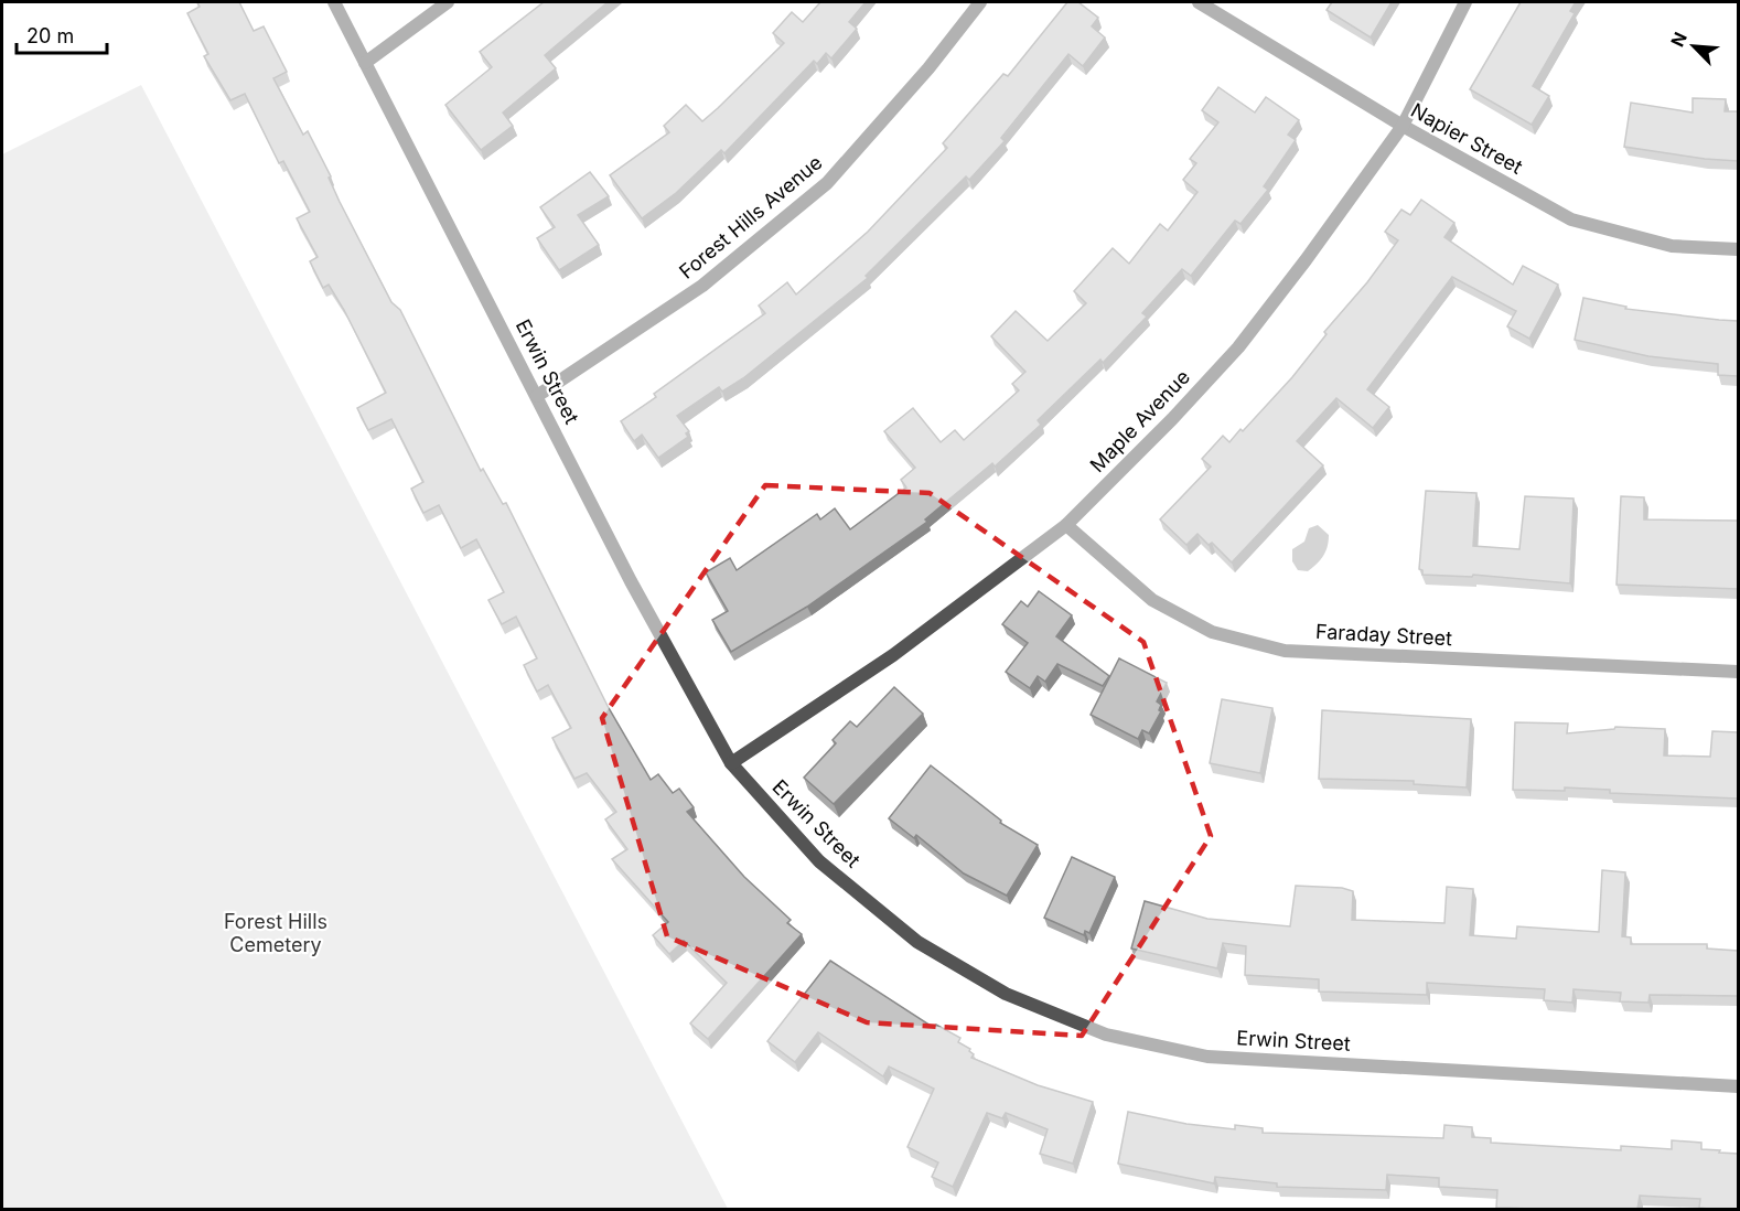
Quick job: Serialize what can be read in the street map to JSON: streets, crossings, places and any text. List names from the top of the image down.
{
  "streets": {
    "street": [
      "Napier Street",
      "Forest Hills Avenue",
      "Erwin Street",
      "Maple Avenue",
      "Faraday Street"
    ]
  },
  "crossings": [
    ["Napier Street", "Maple Avenue"],
    ["Forest Hills Avenue", "Erwin Street"],
    ["Erwin Street", "Maple Avenue"],
    ["Maple Avenue", "Faraday Street"]
  ],
  "parks": ["Forest Hills Cemetery"],
  "scale_bar": "20 m",
  "north": "top left"
}
